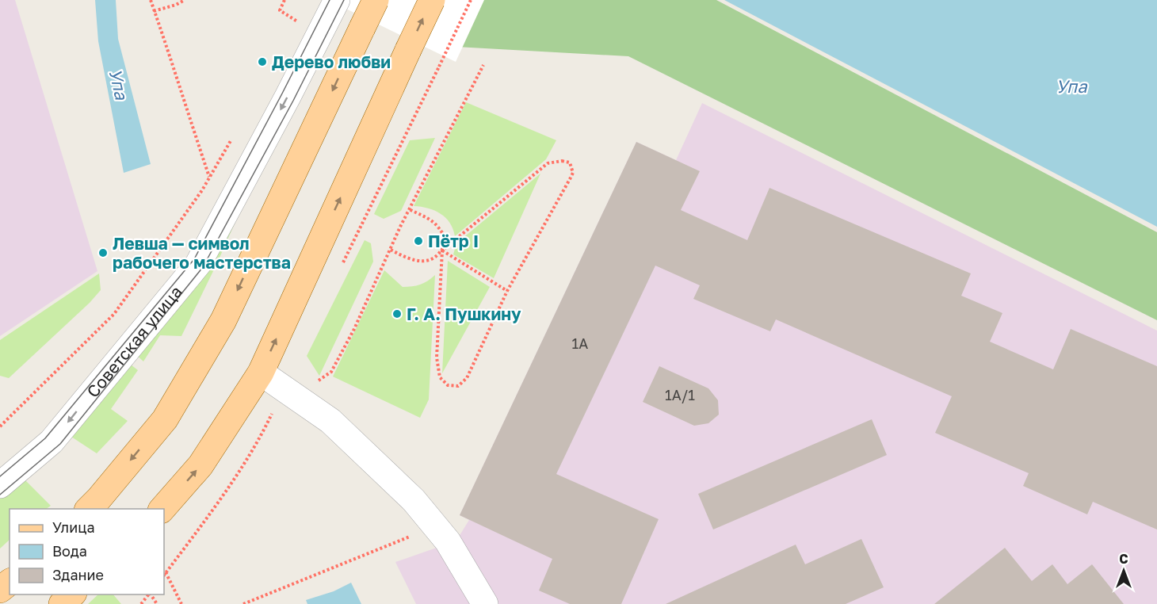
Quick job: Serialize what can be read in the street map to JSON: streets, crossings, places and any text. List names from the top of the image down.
{
  "streets": {
    "street": ["Советская улица"]
  },
  "one_way": ["Советская улица"],
  "water": ["Упа"],
  "places": [
    "Дерево любви",
    "Пётр I",
    "Левша — символ рабочего мастерства",
    "Г. А. Пушкину"
  ],
  "house_numbers": ["1А", "1А/1"],
  "legend": ["Улица", "Вода", "Здание"],
  "north": "top"
}
